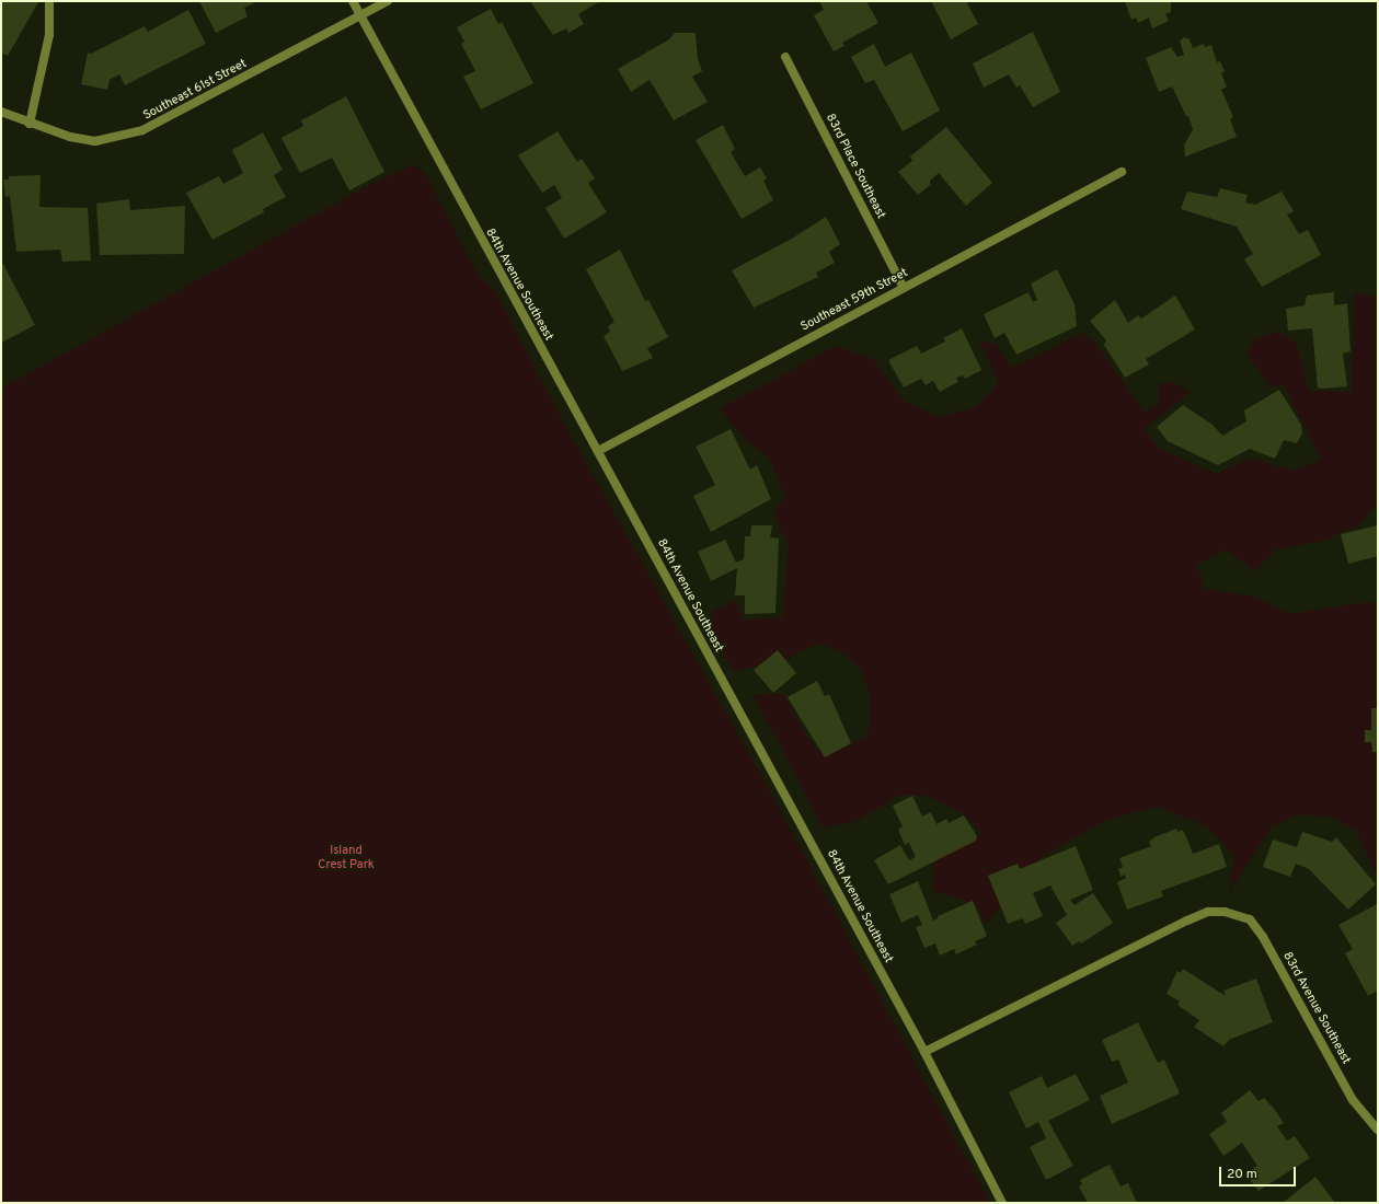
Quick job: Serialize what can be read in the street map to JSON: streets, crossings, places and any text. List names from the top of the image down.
{
  "streets": {
    "street": [
      "Southeast 61st Street",
      "83rd Place Southeast",
      "84th Avenue Southeast",
      "Southeast 59th Street",
      "83rd Avenue Southeast"
    ]
  },
  "crossings": [
    ["Southeast 61st Street", "84th Avenue Southeast"],
    ["83rd Place Southeast", "Southeast 59th Street"],
    ["84th Avenue Southeast", "Southeast 59th Street"],
    ["84th Avenue Southeast", "83rd Avenue Southeast"]
  ],
  "parks": ["Island Crest Park"],
  "scale_bar": "20 m"
}
